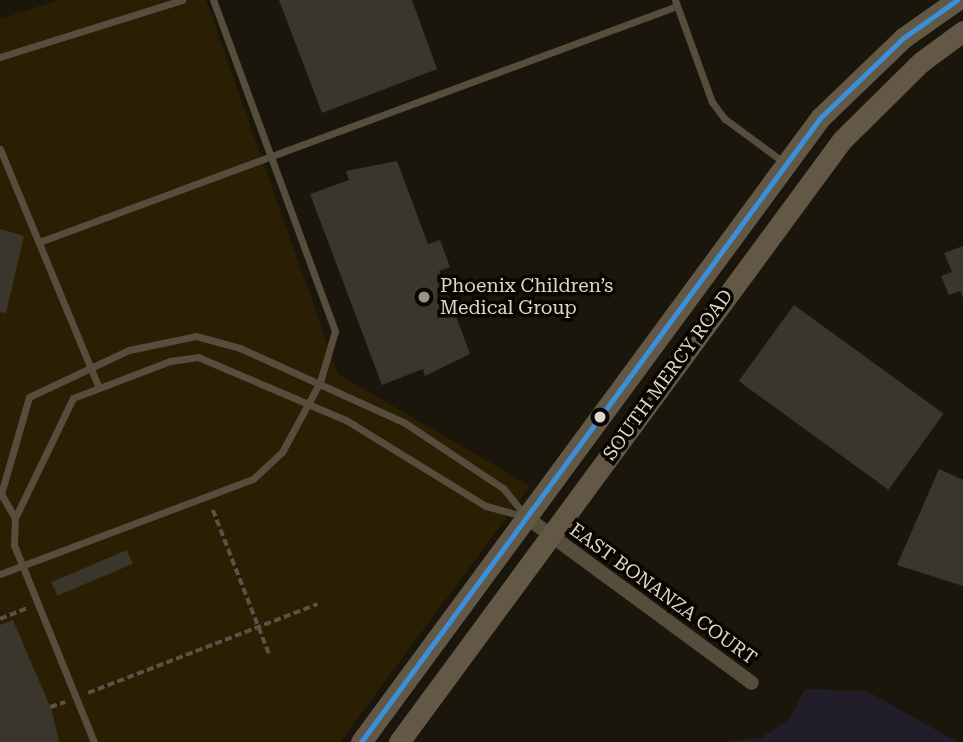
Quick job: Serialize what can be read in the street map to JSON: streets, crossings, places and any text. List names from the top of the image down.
{
  "streets": {
    "main road": ["SOUTH MERCY ROAD"],
    "street": ["EAST BONANZA COURT"]
  },
  "crossings": [
    ["SOUTH MERCY ROAD", "EAST BONANZA COURT"]
  ],
  "places": ["Phoenix Children’s Medical Group"]
}
